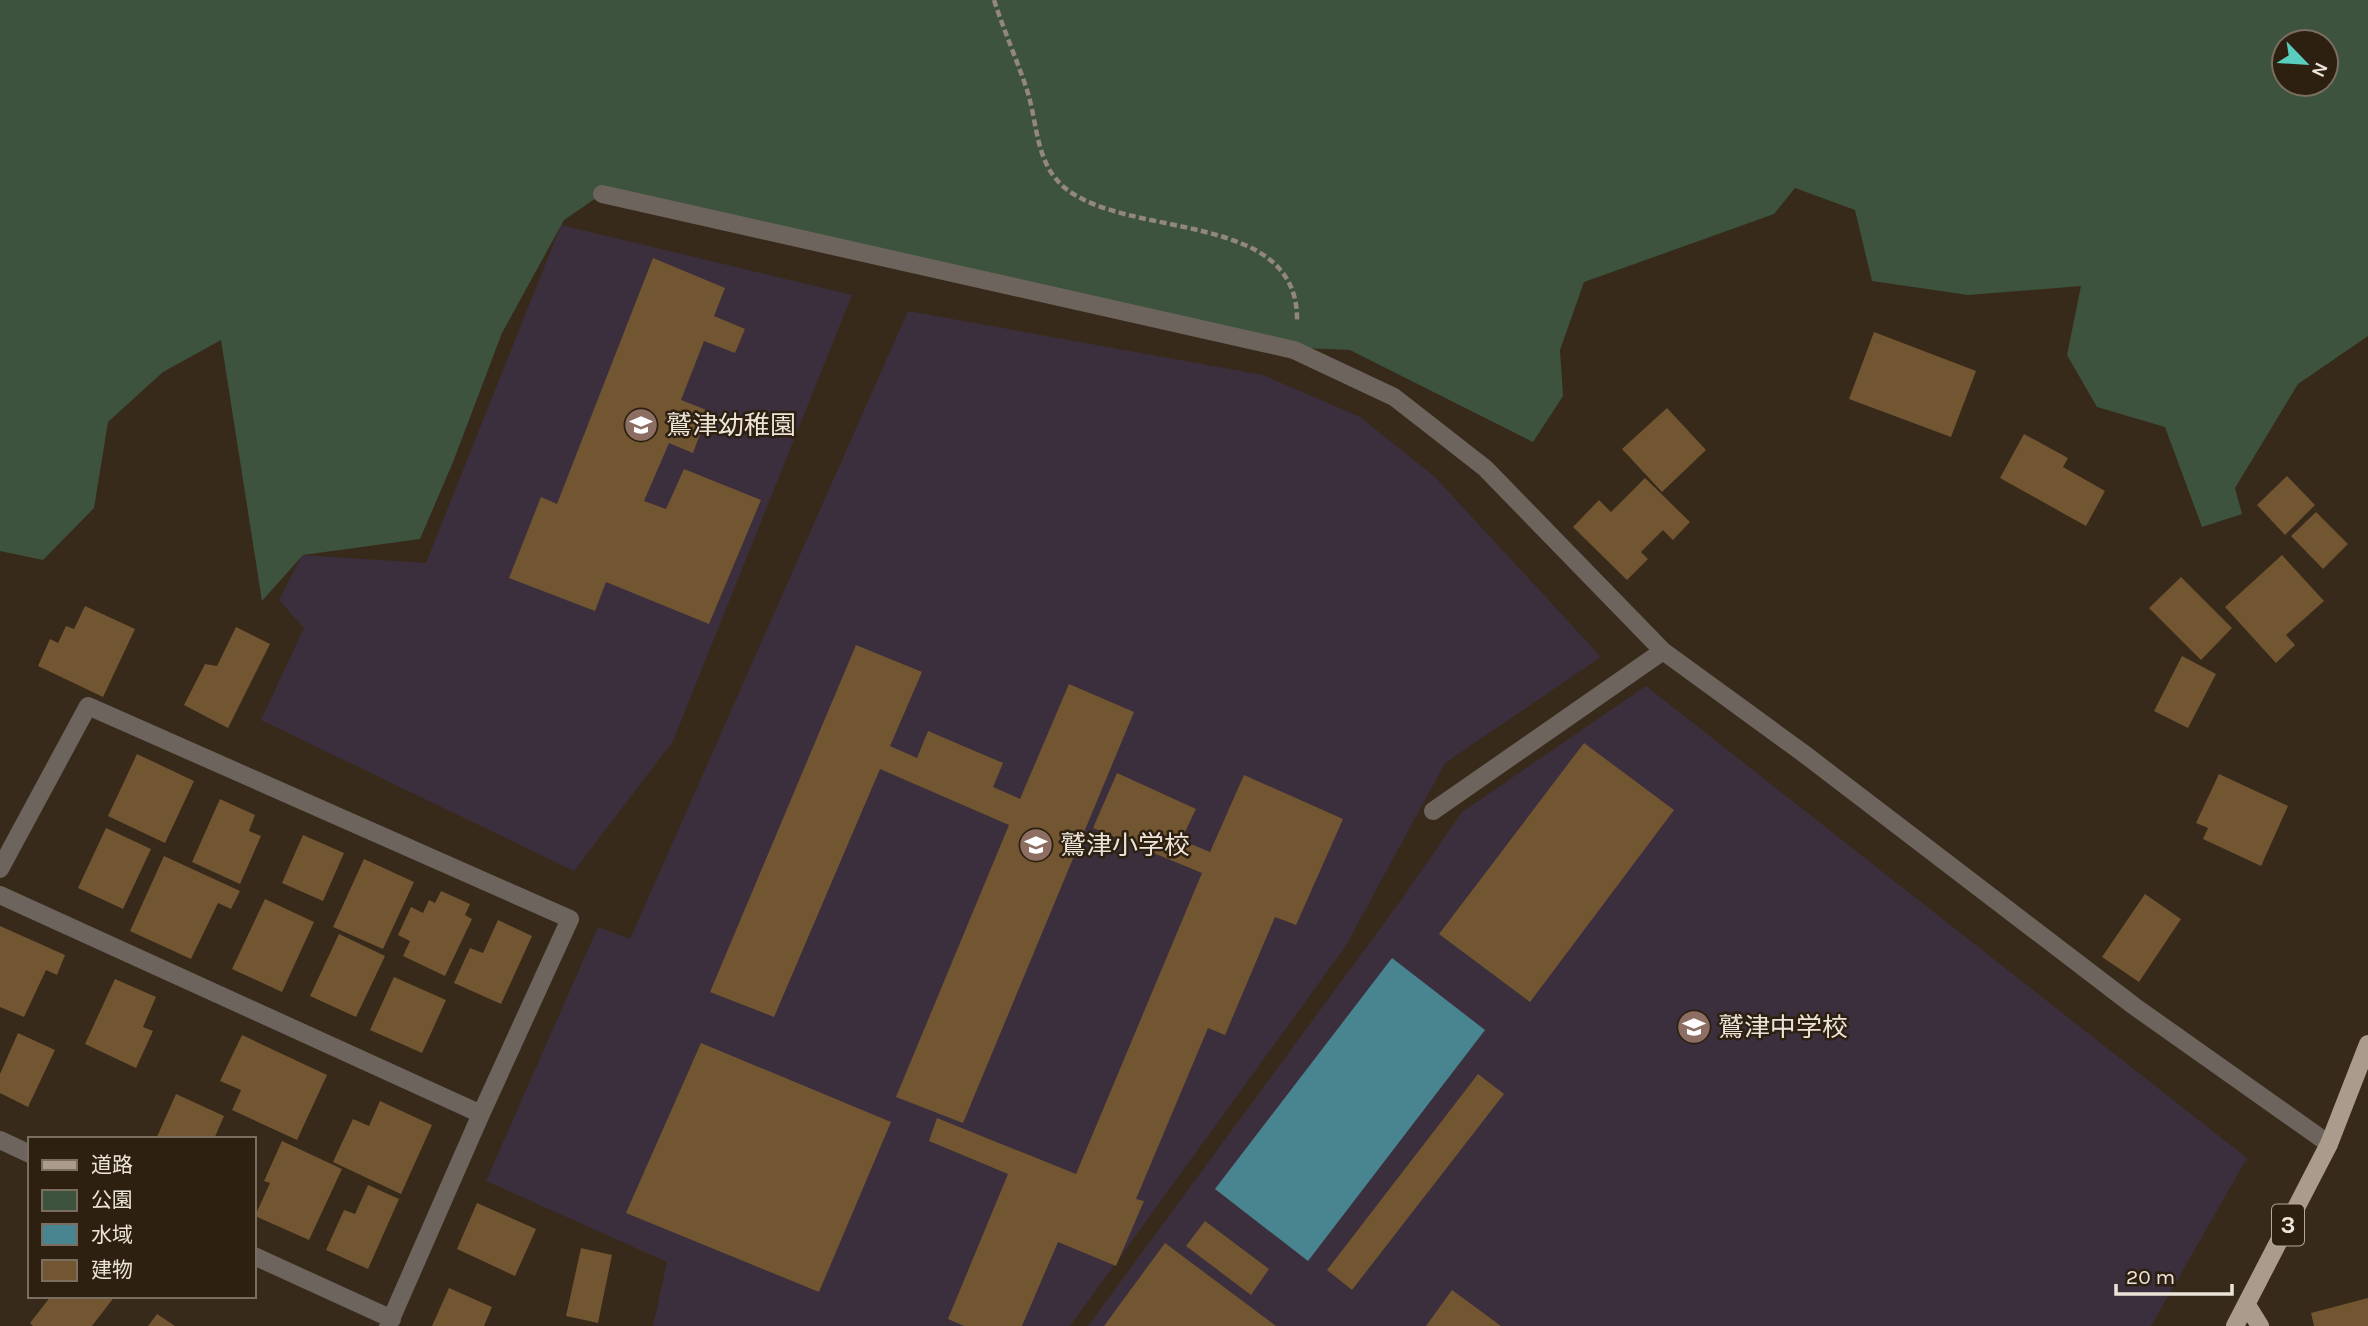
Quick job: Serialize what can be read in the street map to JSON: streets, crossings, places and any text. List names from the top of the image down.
{
  "streets": {
    "main road": ["3"]
  },
  "places": {
    "school or university": ["鷲津幼稚園", "鷲津小学校", "鷲津中学校"]
  },
  "legend": [
    "道路",
    "公園",
    "水域",
    "建物"
  ],
  "scale_bar": "20 m",
  "north": "bottom right"
}
